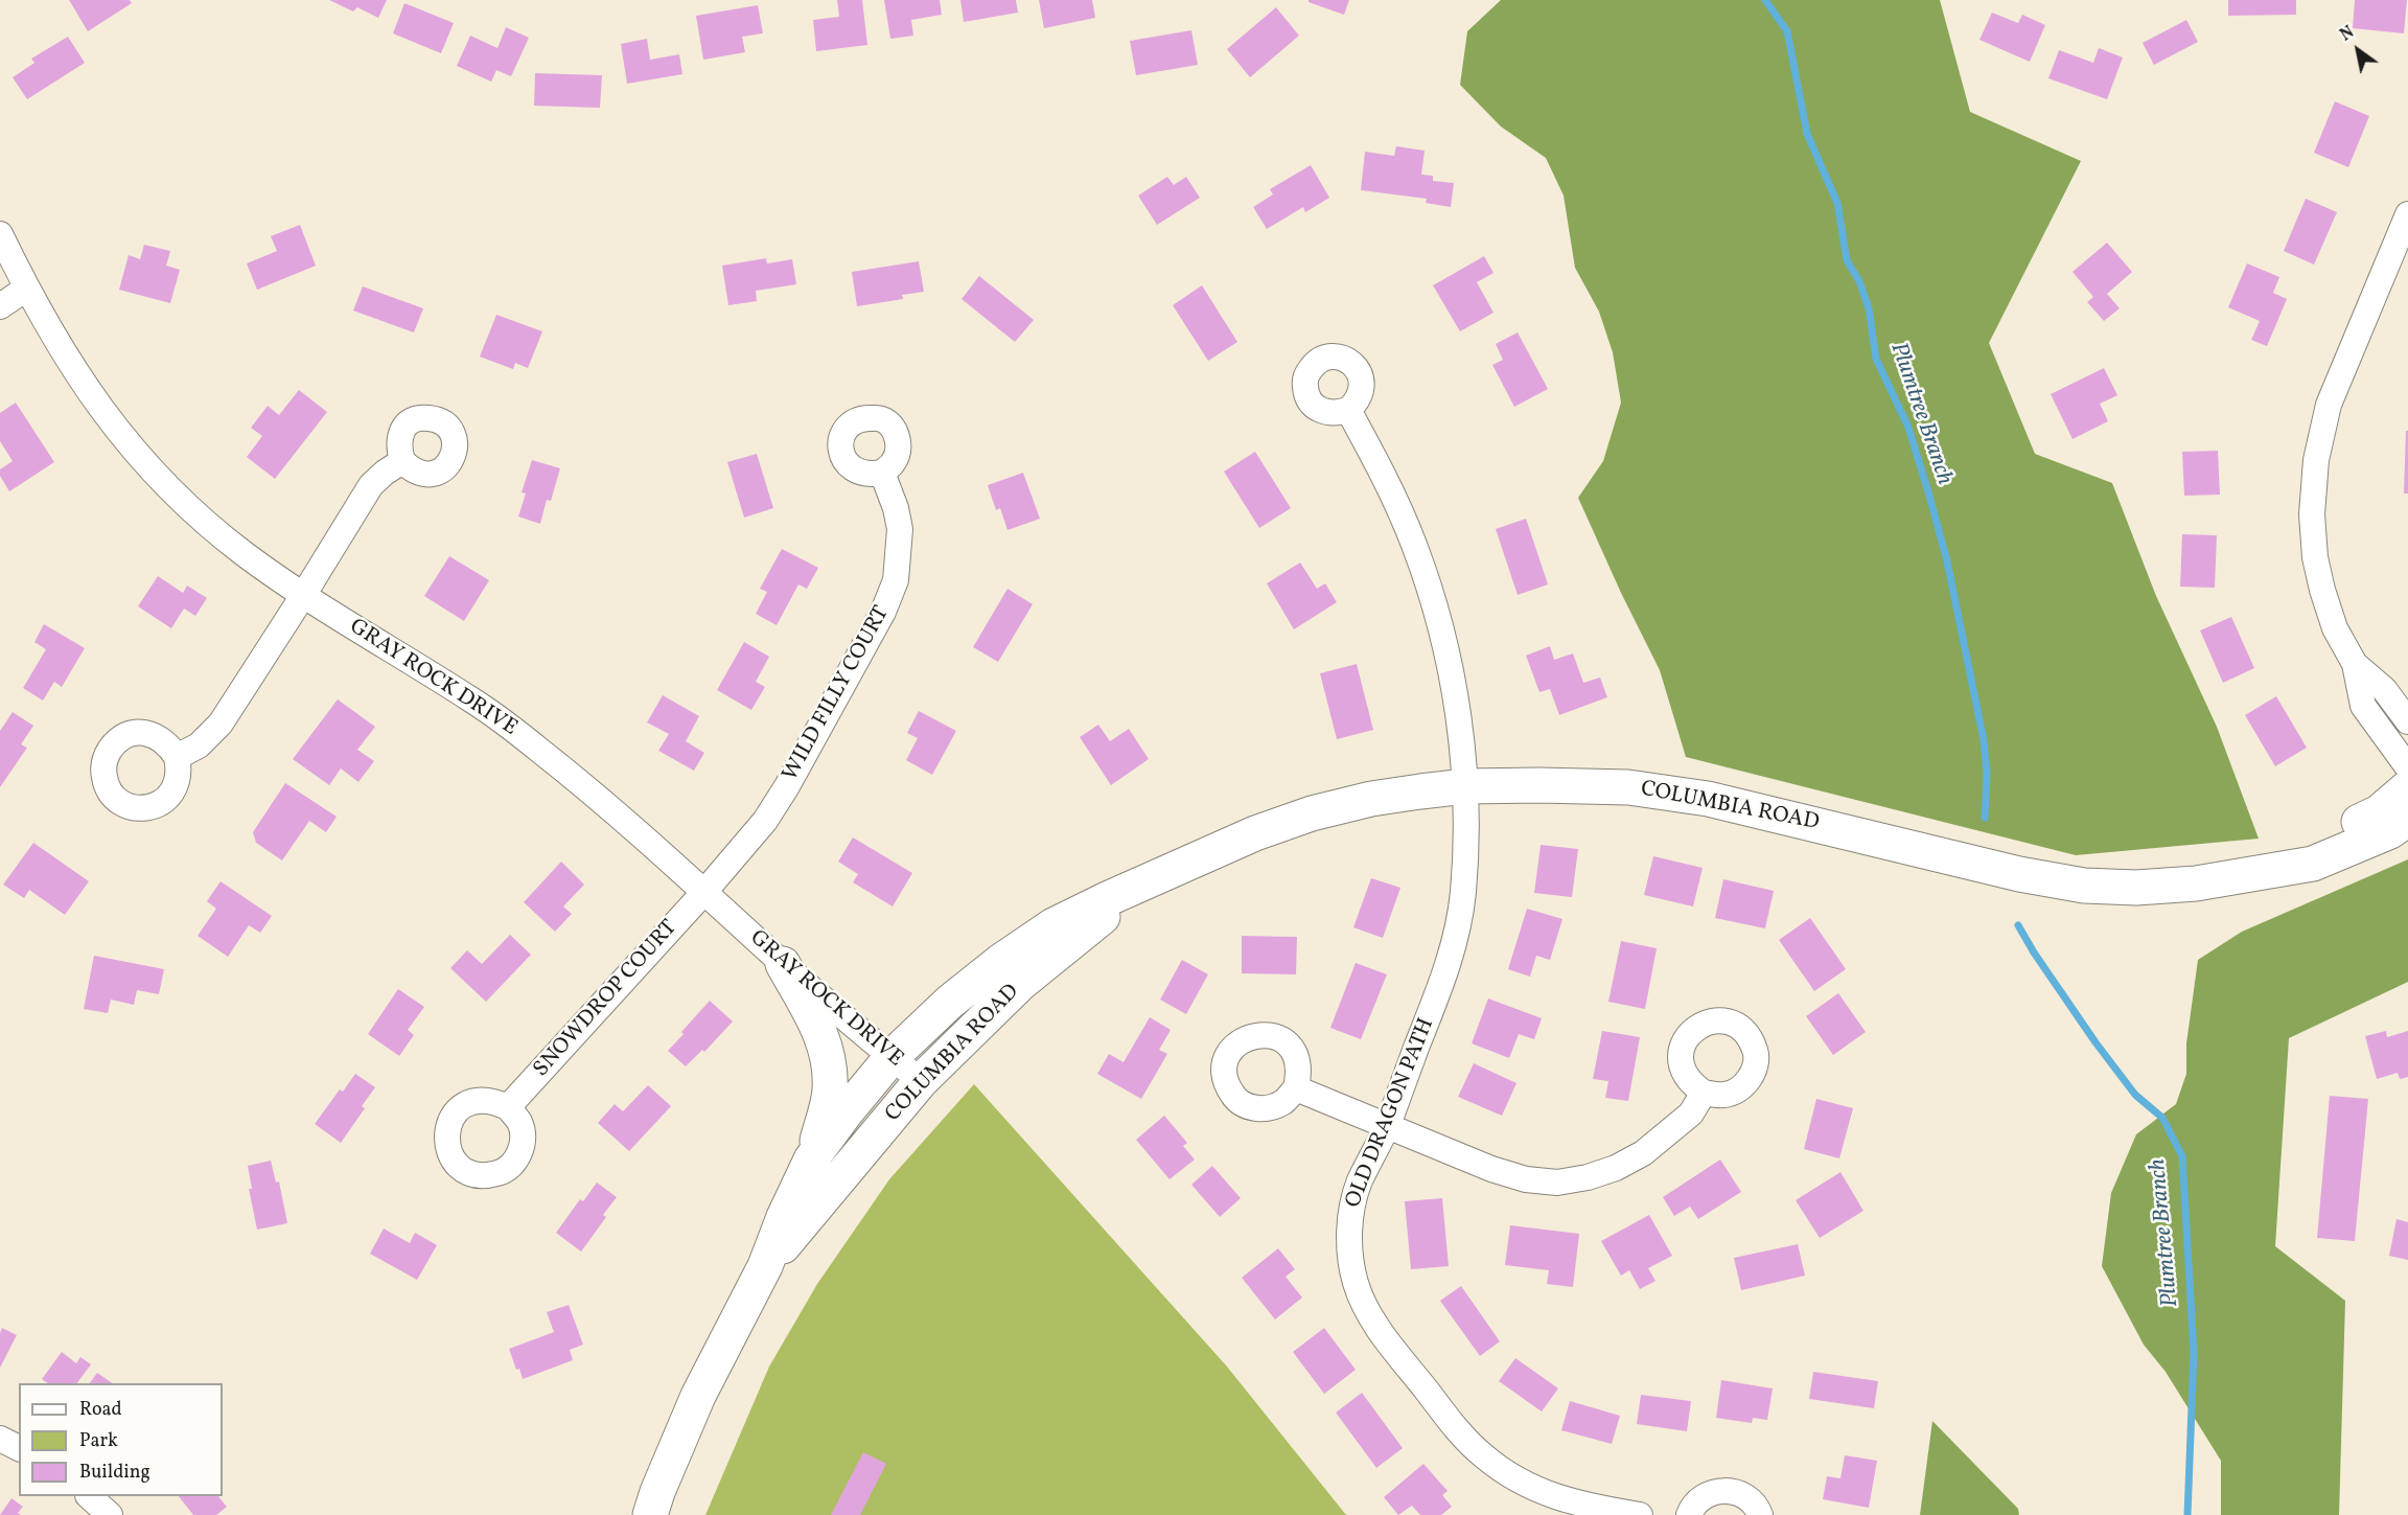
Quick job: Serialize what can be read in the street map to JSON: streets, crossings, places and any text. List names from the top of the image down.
{
  "streets": {
    "street": [
      "GRAY ROCK DRIVE",
      "WILD FILLY COURT",
      "COLUMBIA ROAD",
      "SNOWDROP COURT",
      "OLD DRAGON PATH"
    ]
  },
  "crossings": [
    ["GRAY ROCK DRIVE", "WILD FILLY COURT"],
    ["GRAY ROCK DRIVE", "COLUMBIA ROAD"],
    ["GRAY ROCK DRIVE", "SNOWDROP COURT"],
    ["WILD FILLY COURT", "SNOWDROP COURT"],
    ["COLUMBIA ROAD", "OLD DRAGON PATH"]
  ],
  "water": ["Plumtree Branch"],
  "legend": ["Road", "Park", "Building"],
  "north": "top left"
}
